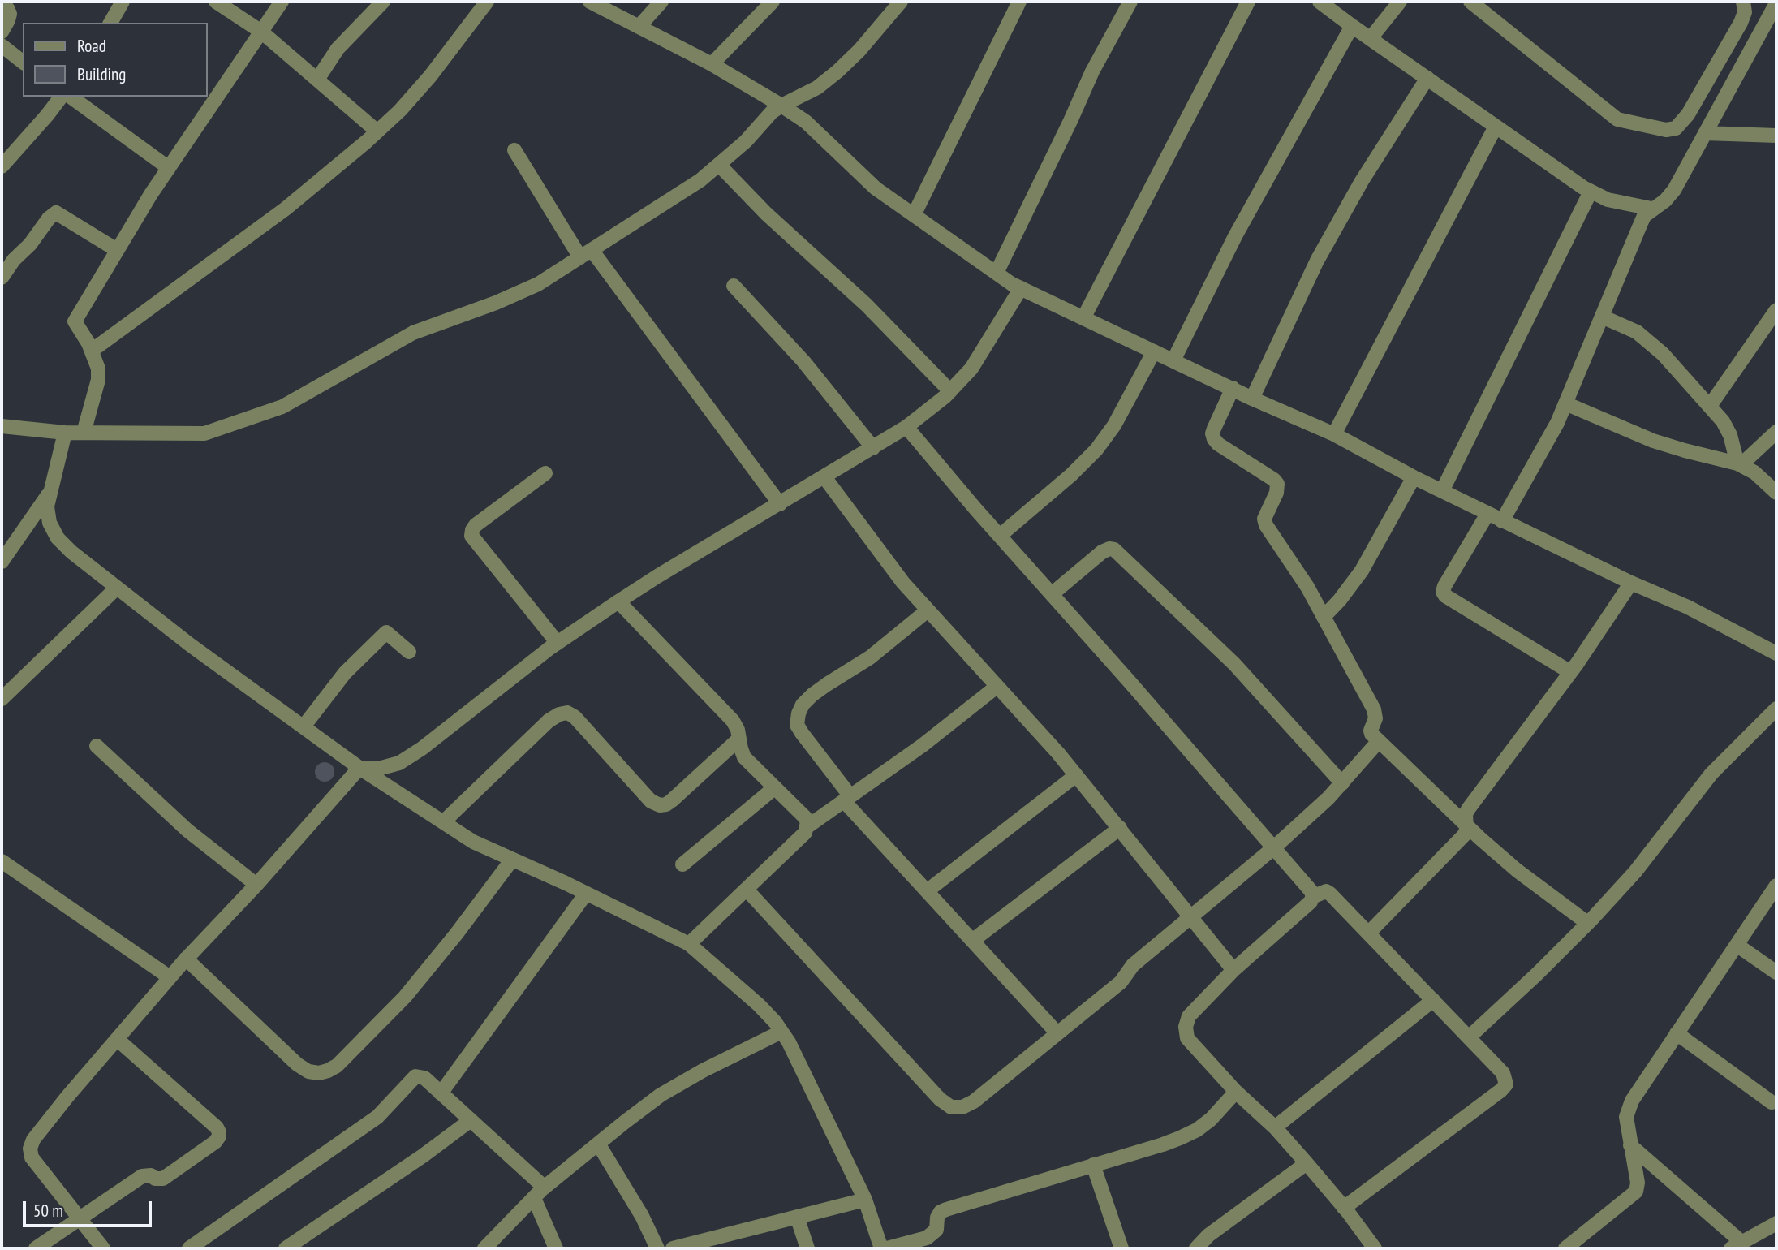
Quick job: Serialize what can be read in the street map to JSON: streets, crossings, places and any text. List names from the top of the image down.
{
  "legend": ["Road", "Building"],
  "scale_bar": "50 m"
}
